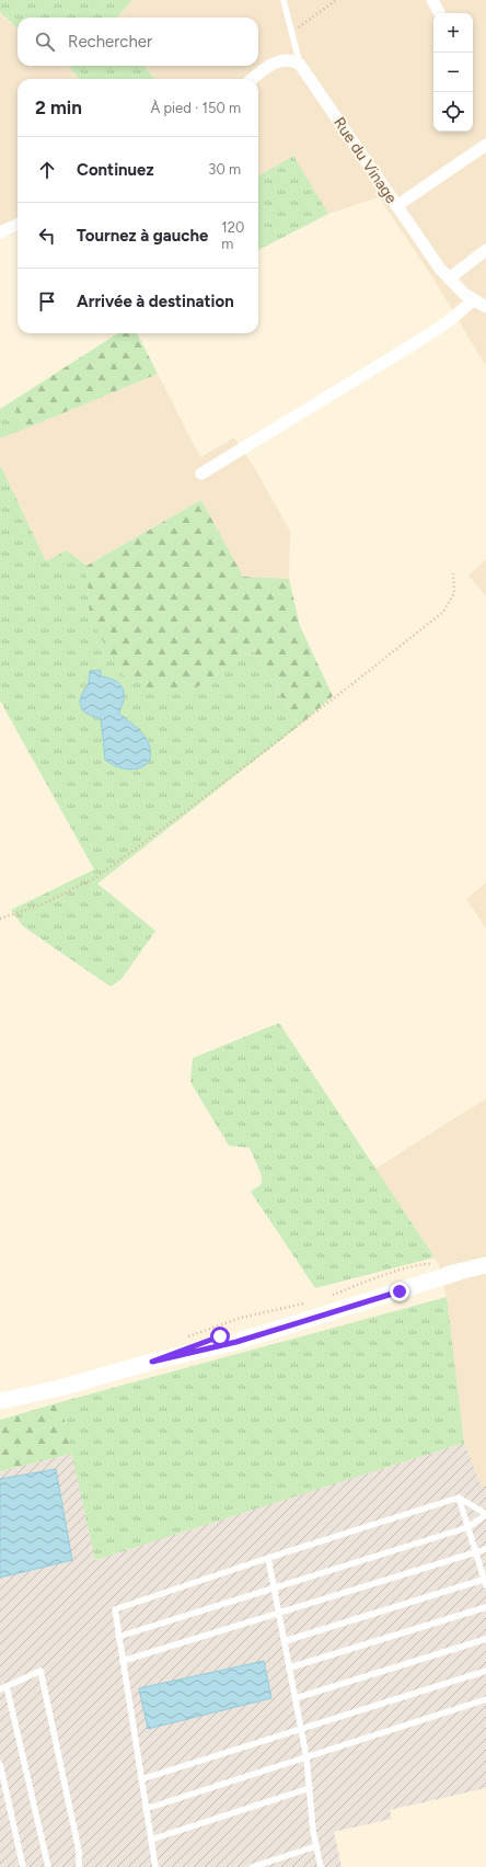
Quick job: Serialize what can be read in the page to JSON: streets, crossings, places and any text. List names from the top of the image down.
{
  "streets": {
    "street": ["Rue du Vinage"]
  },
  "page": {
    "map_buttons": ["+", "−"],
    "search": "Rechercher",
    "heading": ["2 min", "À pied · 150 m"],
    "list": [
      ["Continuez", "30 m"],
      ["Tournez à gauche", "120 m"],
      "Arrivée à destination"
    ]
  }
}
